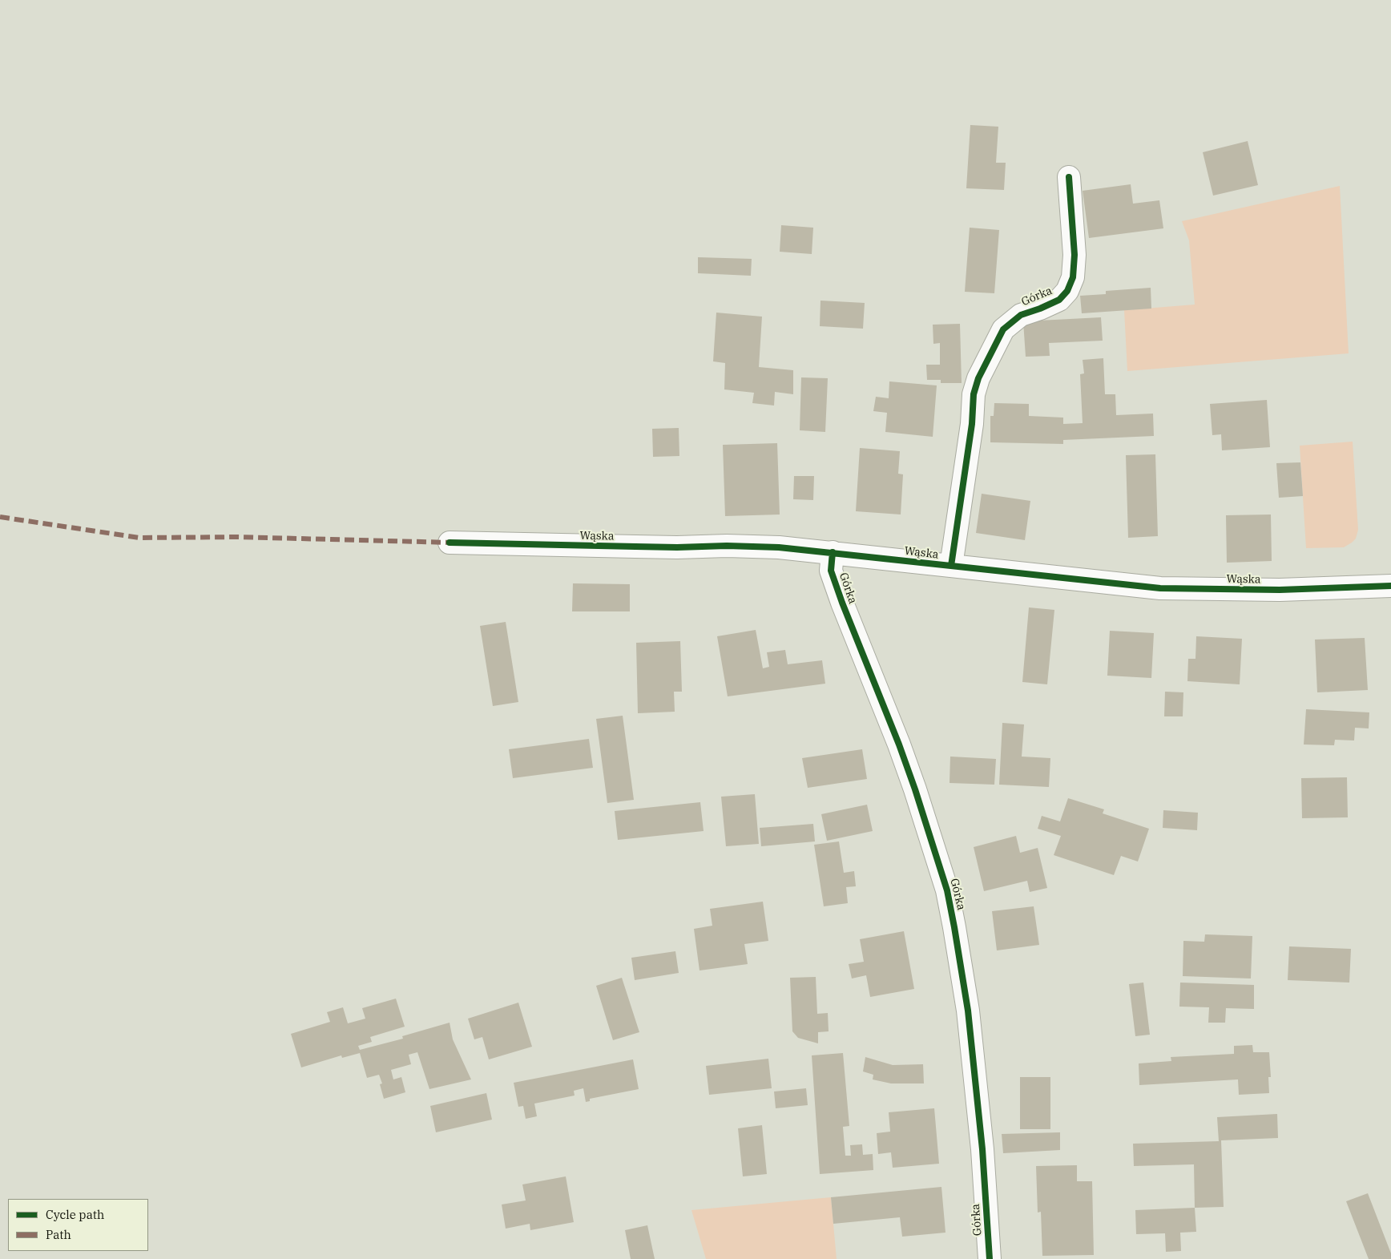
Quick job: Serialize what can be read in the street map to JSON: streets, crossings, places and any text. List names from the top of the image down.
{
  "streets": {
    "street": ["Górka", "Wąska"]
  },
  "crossings": [
    ["Górka", "Wąska"]
  ],
  "legend": ["Cycle path", "Path"]
}
